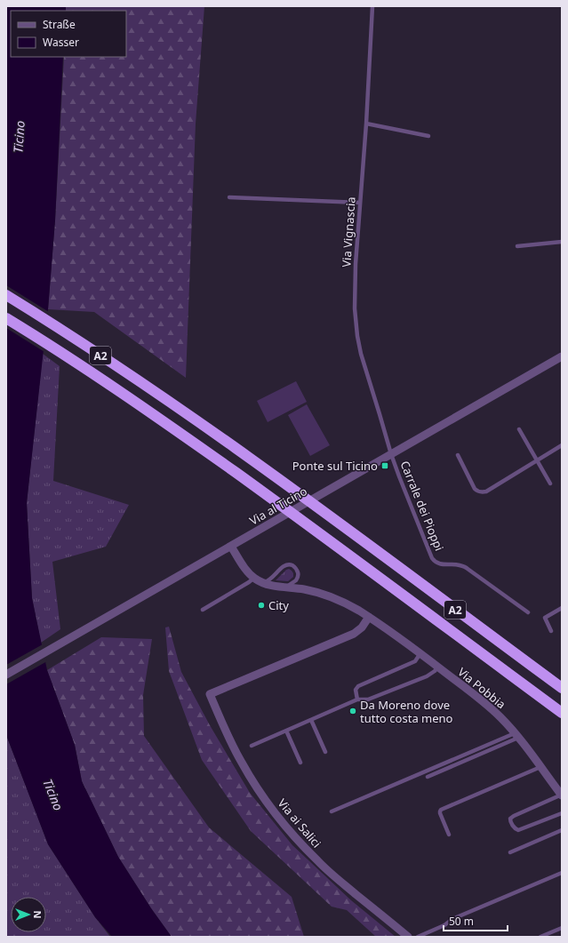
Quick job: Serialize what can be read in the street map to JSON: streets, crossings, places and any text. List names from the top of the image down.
{
  "streets": {
    "highway": ["A2"],
    "street": ["Via al Ticino", "Via Pobbia", "Via ai Salici"],
    "lane": ["Via Vignascia", "Carrale dei Pioppi"]
  },
  "crossings": [
    ["Via Vignascia", "Via al Ticino"],
    ["Via Vignascia", "Carrale dei Pioppi"],
    ["Via al Ticino", "Carrale dei Pioppi"],
    ["Via Pobbia", "Via ai Salici"]
  ],
  "water": ["Ticino"],
  "places": {
    "transit": ["Ponte sul Ticino"],
    "other": ["City", "Da Moreno dove tutto costa meno"]
  },
  "legend": ["Straße", "Wasser"],
  "scale_bar": "50 m",
  "north": "right"
}
